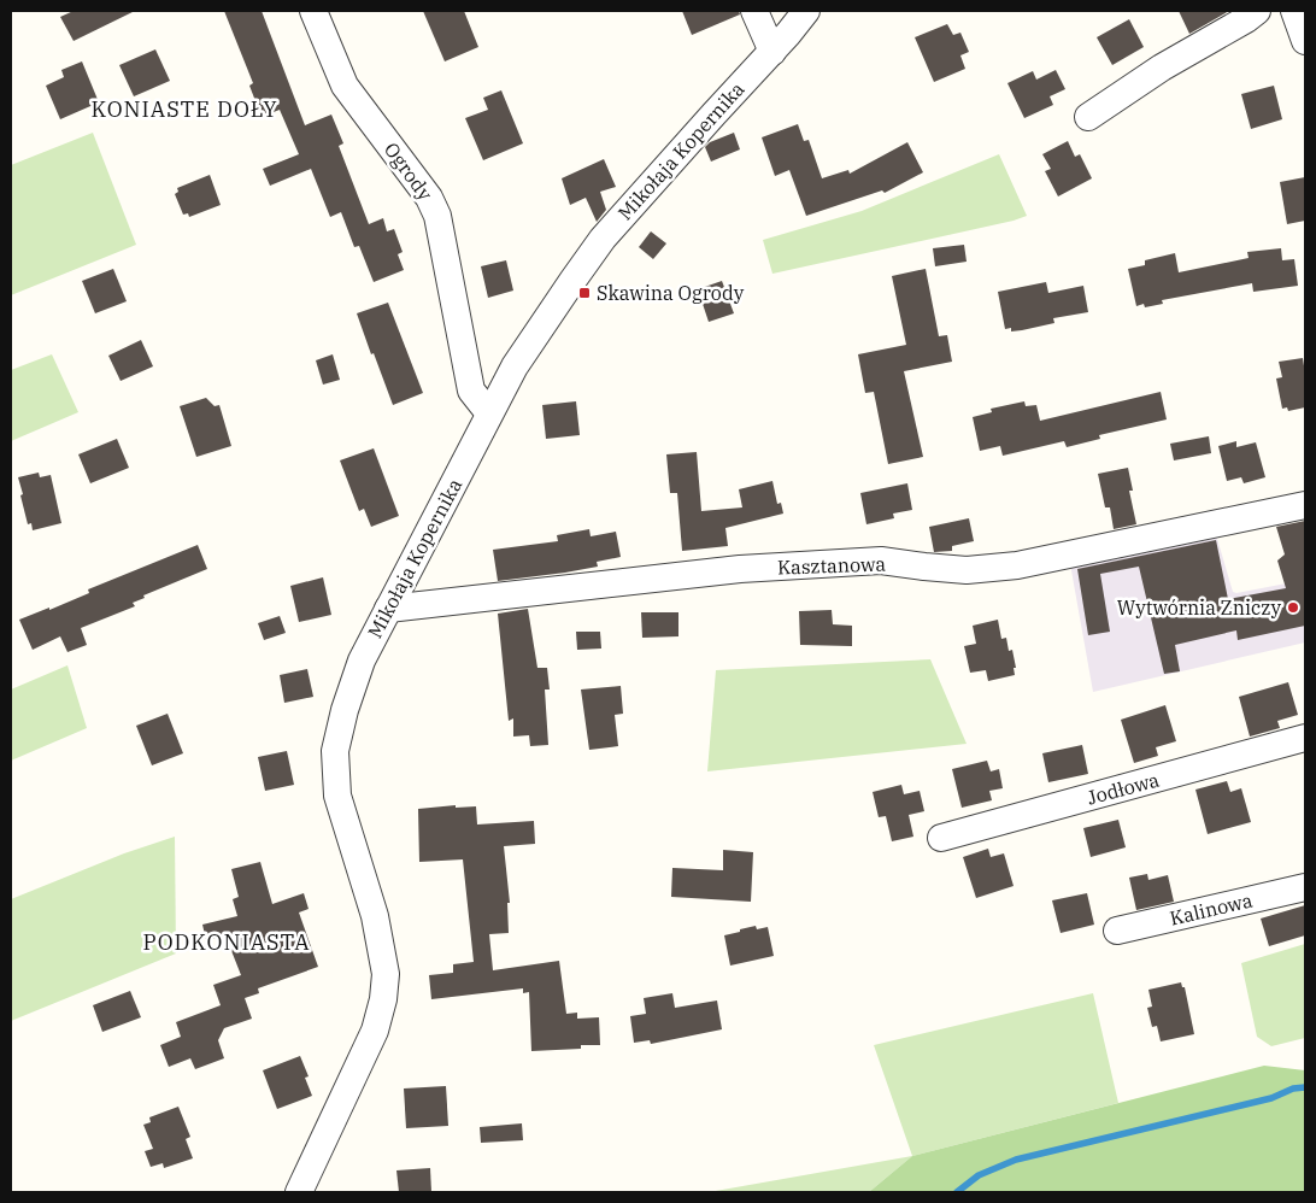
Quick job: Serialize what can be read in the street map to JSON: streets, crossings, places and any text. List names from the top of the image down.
{
  "streets": {
    "street": [
      "Mikołaja Kopernika",
      "Ogrody",
      "Kasztanowa",
      "Jodłowa",
      "Kalinowa"
    ]
  },
  "crossings": [
    ["Mikołaja Kopernika", "Ogrody"],
    ["Mikołaja Kopernika", "Kasztanowa"]
  ],
  "districts": ["KONIASTE DOŁY", "PODKONIASTA"],
  "places": {
    "transit": ["Skawina Ogrody"],
    "other": ["Wytwórnia Zniczy"]
  }
}
